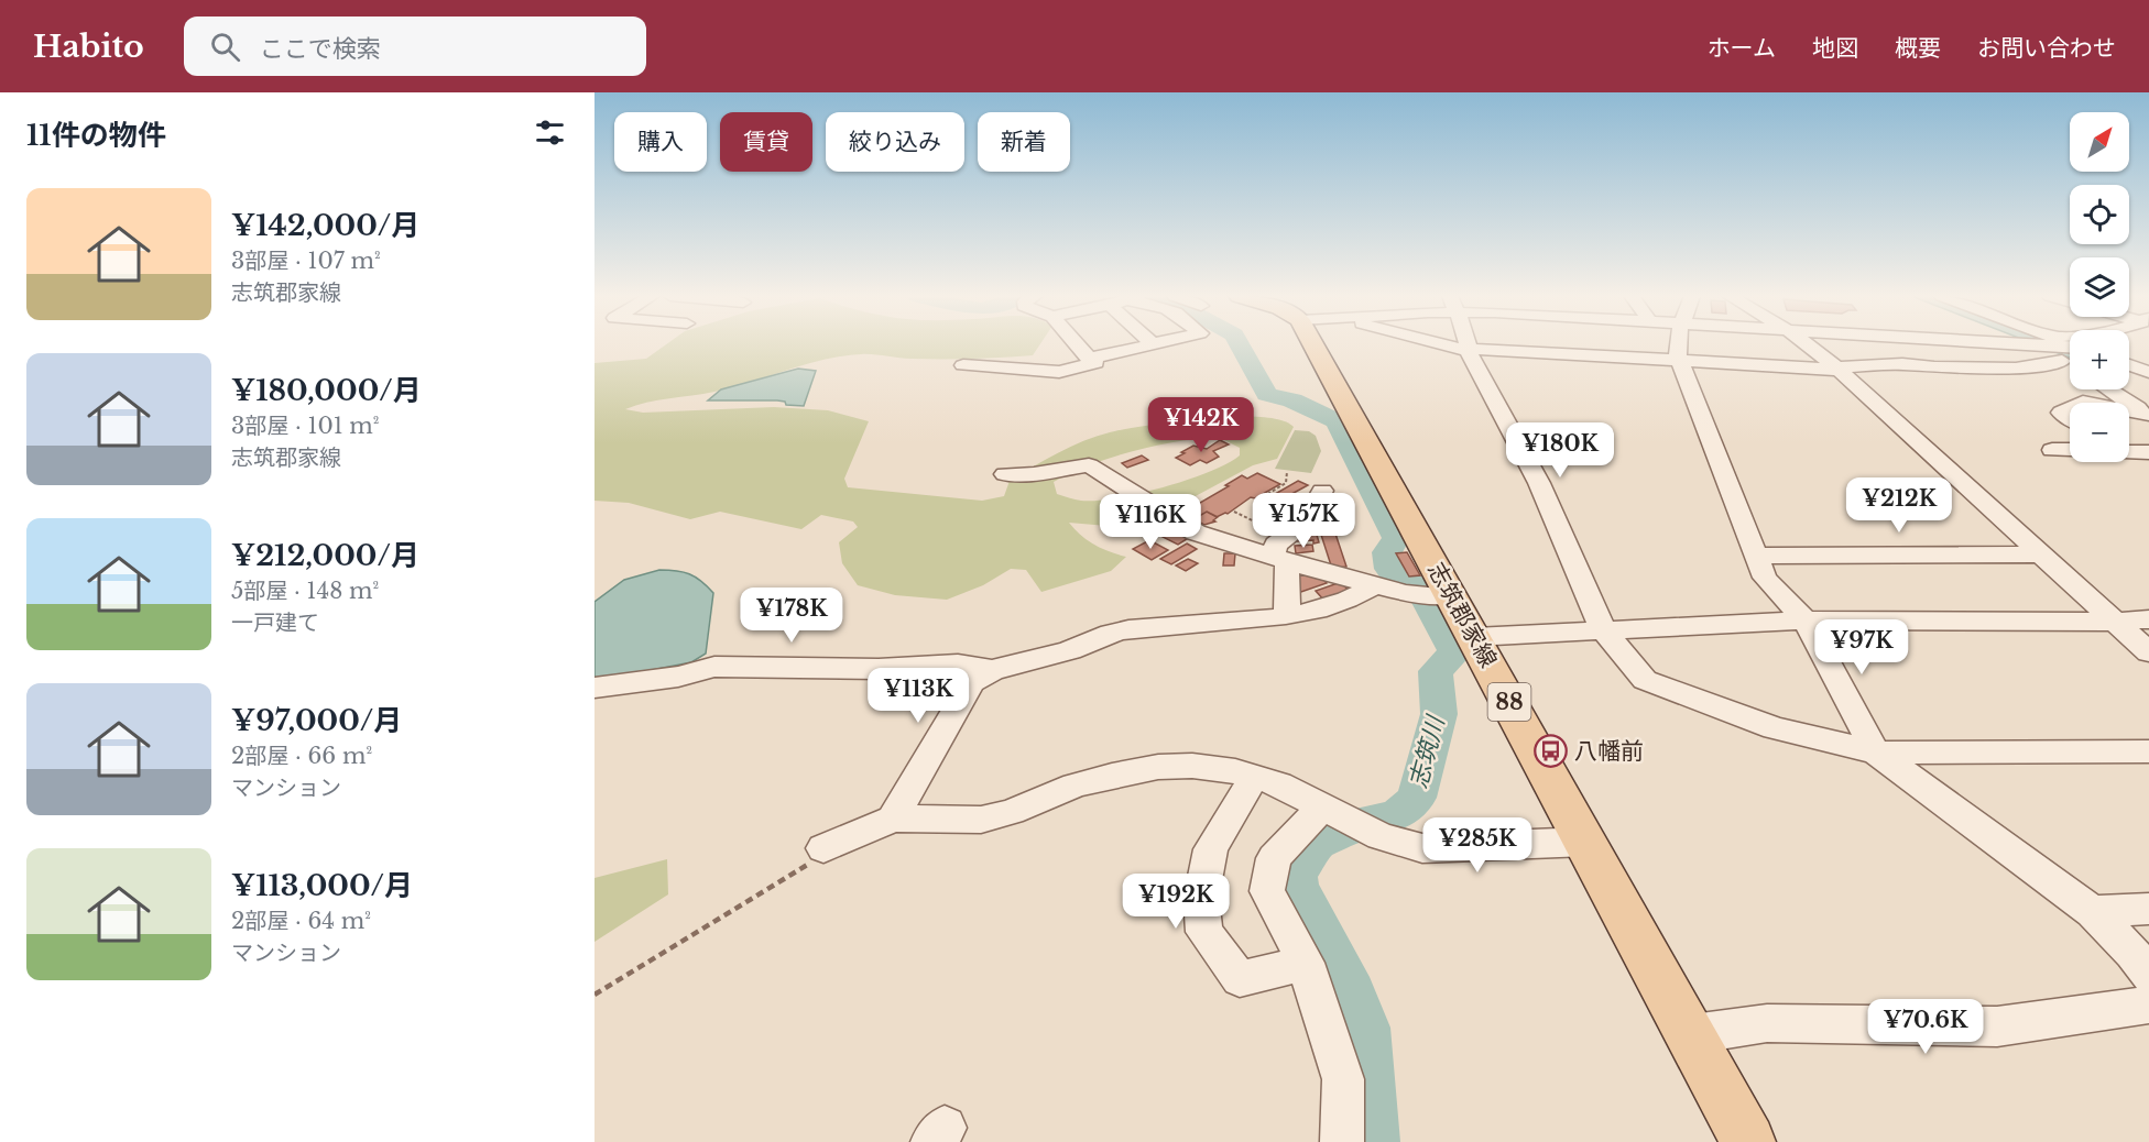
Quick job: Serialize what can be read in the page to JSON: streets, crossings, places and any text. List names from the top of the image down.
{
  "streets": {
    "main road": ["志筑郡家線", "88"]
  },
  "water": ["志筑川"],
  "places": {
    "bus stop": ["八幡前"]
  },
  "north": "top right",
  "page": {
    "header": "Habito",
    "search": "ここで検索",
    "nav": [
      "ホーム",
      "地図",
      "概要",
      "お問い合わせ"
    ],
    "heading": "11件の物件",
    "map_buttons": ["+", "−"],
    "chip": [
      "購入",
      "賃貸",
      "絞り込み",
      "新着"
    ],
    "list": [
      {
        "name": "¥142,000/月",
        "note": "3部屋 · 107 m² · 志筑郡家線"
      },
      {
        "name": "¥180,000/月",
        "note": "3部屋 · 101 m² · 志筑郡家線"
      },
      {
        "name": "¥212,000/月",
        "note": "5部屋 · 148 m² · 一戸建て"
      },
      {
        "name": "¥97,000/月",
        "note": "2部屋 · 66 m² · マンション"
      },
      {
        "name": "¥113,000/月",
        "note": "2部屋 · 64 m² · マンション"
      }
    ],
    "price": [
      "¥142K",
      "¥180K",
      "¥212K",
      "¥157K",
      "¥116K",
      "¥178K",
      "¥97K",
      "¥113K",
      "¥285K",
      "¥192K",
      "¥70.6K"
    ]
  }
}
